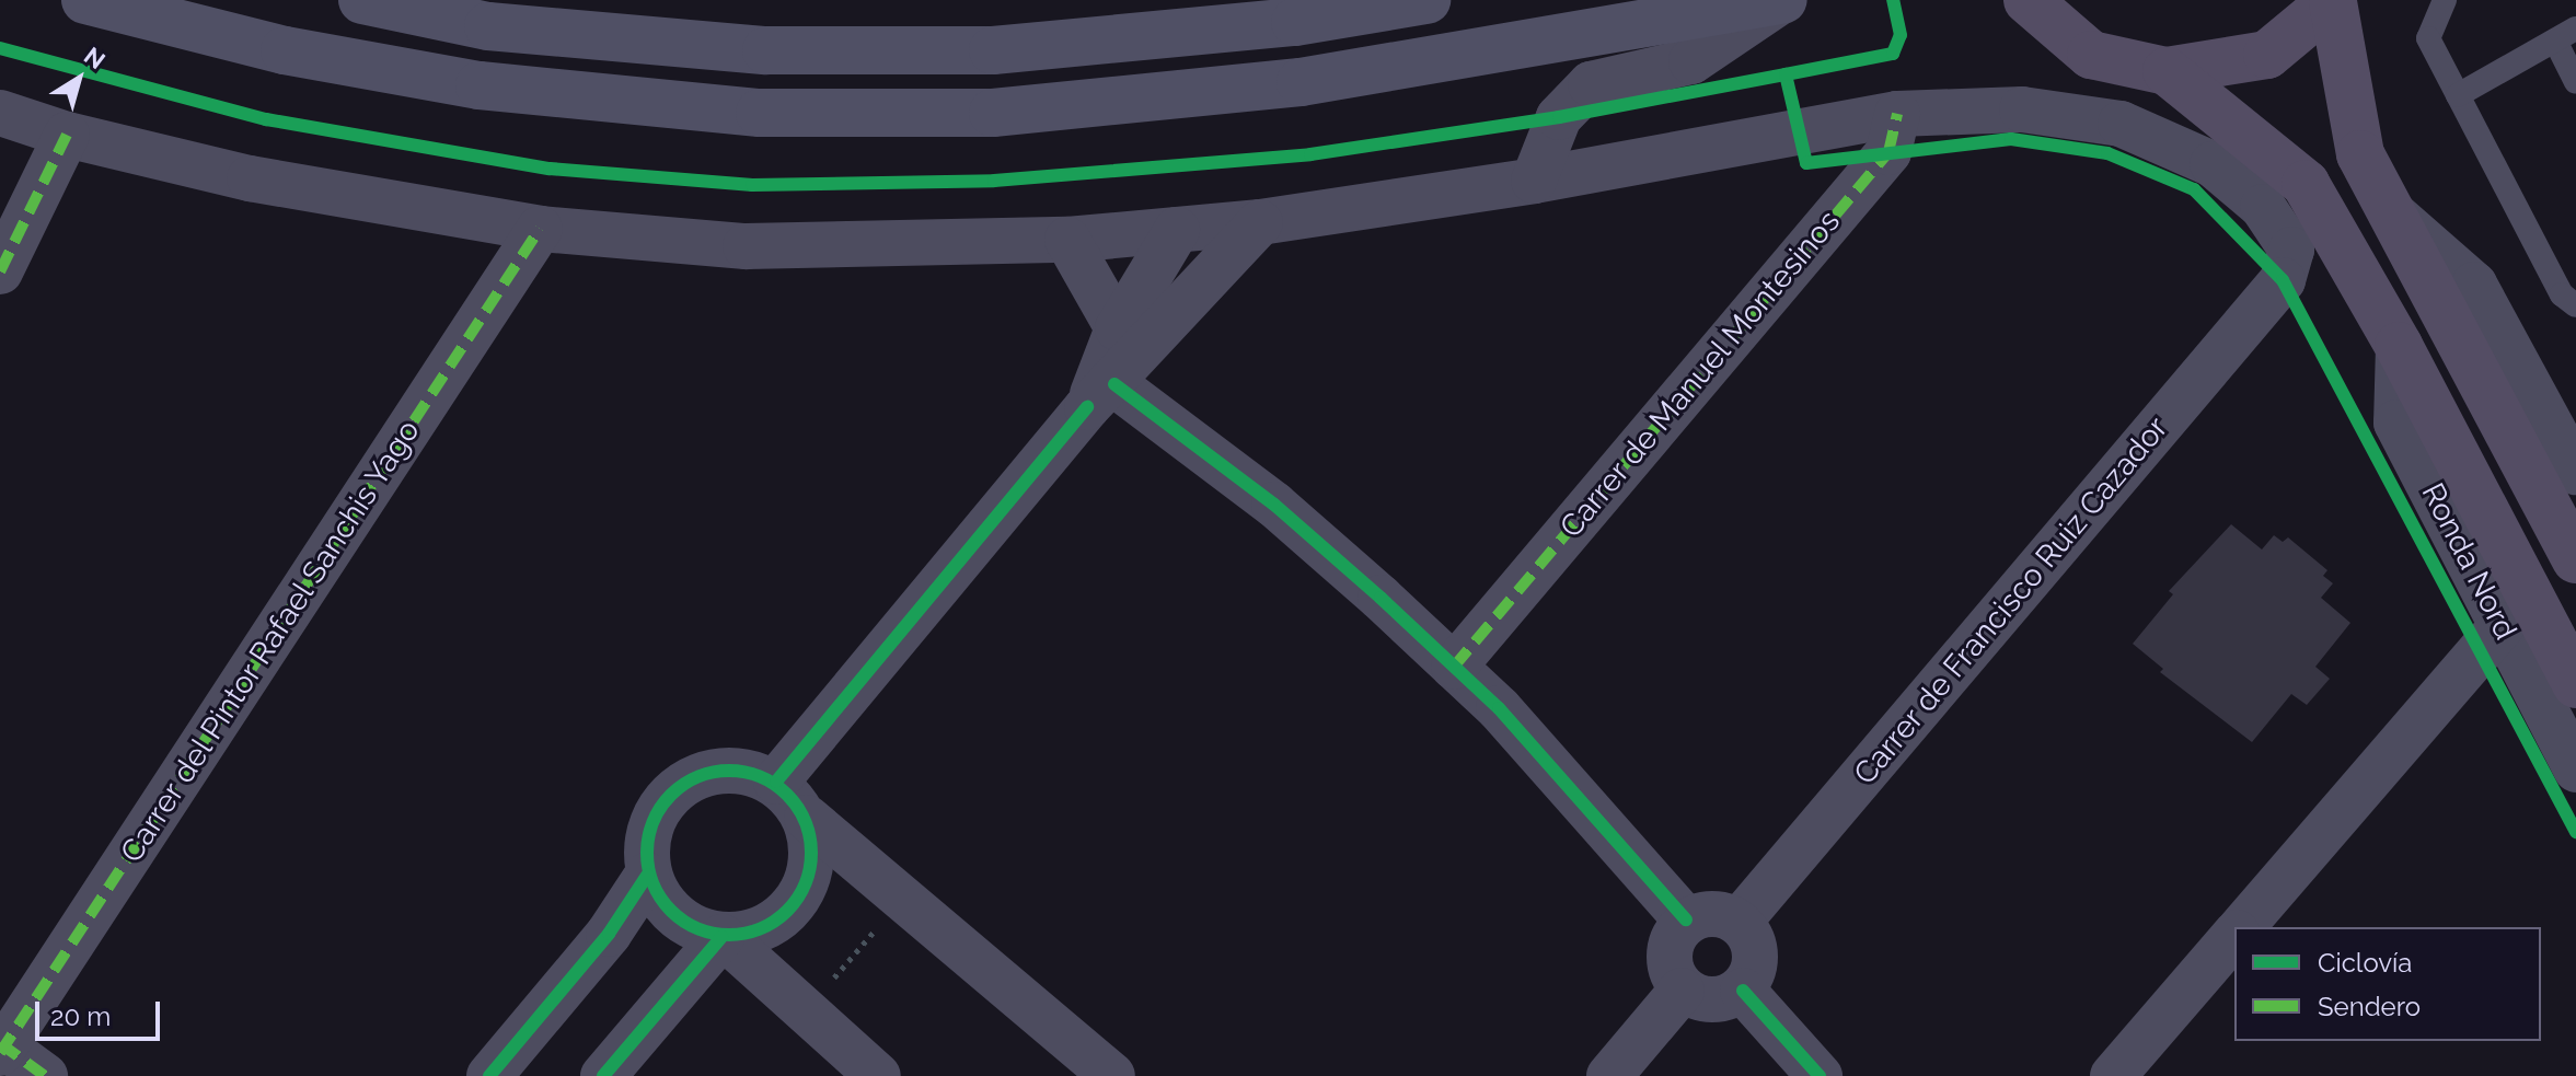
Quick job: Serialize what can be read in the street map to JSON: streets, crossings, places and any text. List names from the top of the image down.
{
  "streets": {
    "main road": ["Ronda Nord"],
    "street": ["Carrer de Manuel Montesinos", "Carrer de Francisco Ruiz Cazador", "Carrer del Pintor Rafael Sanchis Yago"]
  },
  "crossings": [
    ["Carrer de Manuel Montesinos", "Carrer de Francisco Ruiz Cazador"]
  ],
  "legend": ["Ciclovía", "Sendero"],
  "scale_bar": "20 m",
  "north": "top right"
}
